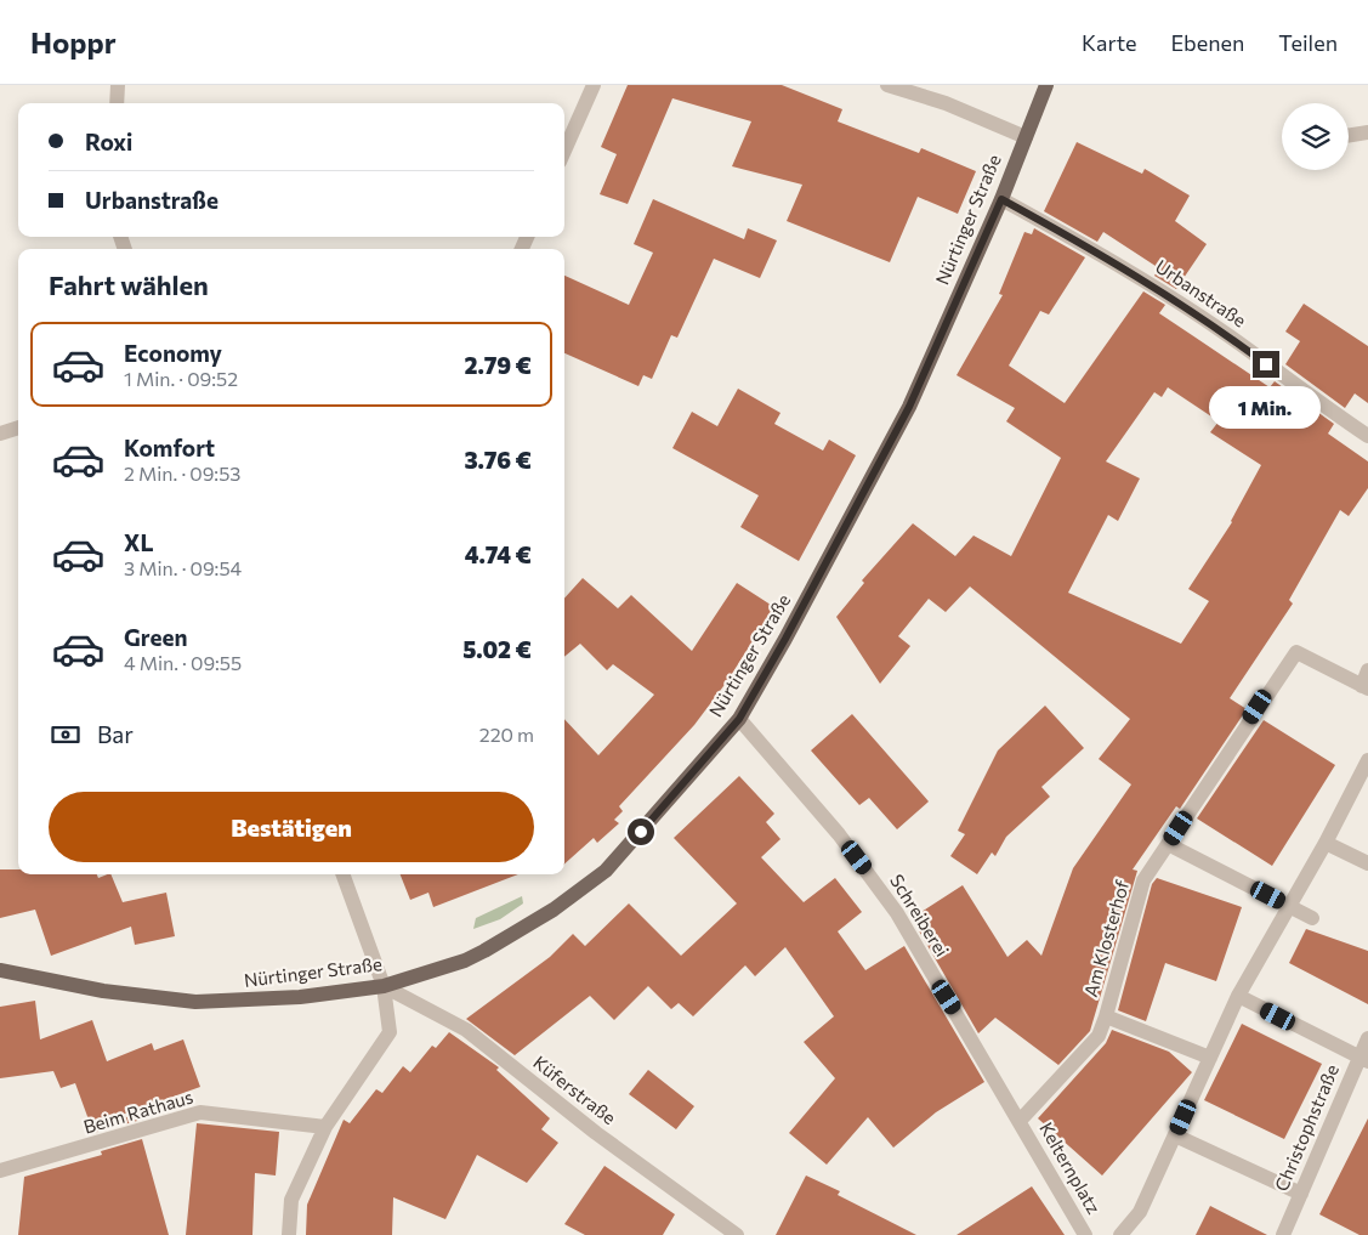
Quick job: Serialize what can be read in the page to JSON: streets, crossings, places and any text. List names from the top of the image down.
{
  "streets": {
    "main road": ["Nürtinger Straße"],
    "street": [
      "Urbanstraße",
      "Schreiberei",
      "Am Klosterhof",
      "Küferstraße",
      "Beim Rathaus",
      "Christophstraße",
      "Kelternplatz"
    ]
  },
  "crossings": [
    ["Nürtinger Straße", "Urbanstraße"],
    ["Nürtinger Straße", "Schreiberei"],
    ["Nürtinger Straße", "Küferstraße"],
    ["Schreiberei", "Am Klosterhof"],
    ["Schreiberei", "Kelternplatz"],
    ["Am Klosterhof", "Kelternplatz"]
  ],
  "page": {
    "header": "Hoppr",
    "nav": ["Karte", "Ebenen", "Teilen"],
    "banner": ["Roxi", "Urbanstraße"],
    "heading": "Fahrt wählen",
    "list": [
      {
        "name": "Economy",
        "note": "1 Min. · 09:52",
        "value": "2.79 €"
      },
      {
        "name": "Komfort",
        "note": "2 Min. · 09:53",
        "value": "3.76 €"
      },
      {
        "name": "XL",
        "note": "3 Min. · 09:54",
        "value": "4.74 €"
      },
      {
        "name": "Green",
        "note": "4 Min. · 09:55",
        "value": "5.02 €"
      }
    ],
    "bubble": "1 Min.",
    "pay": ["Bar", "220 m"],
    "buttons": "Bestätigen"
  }
}
